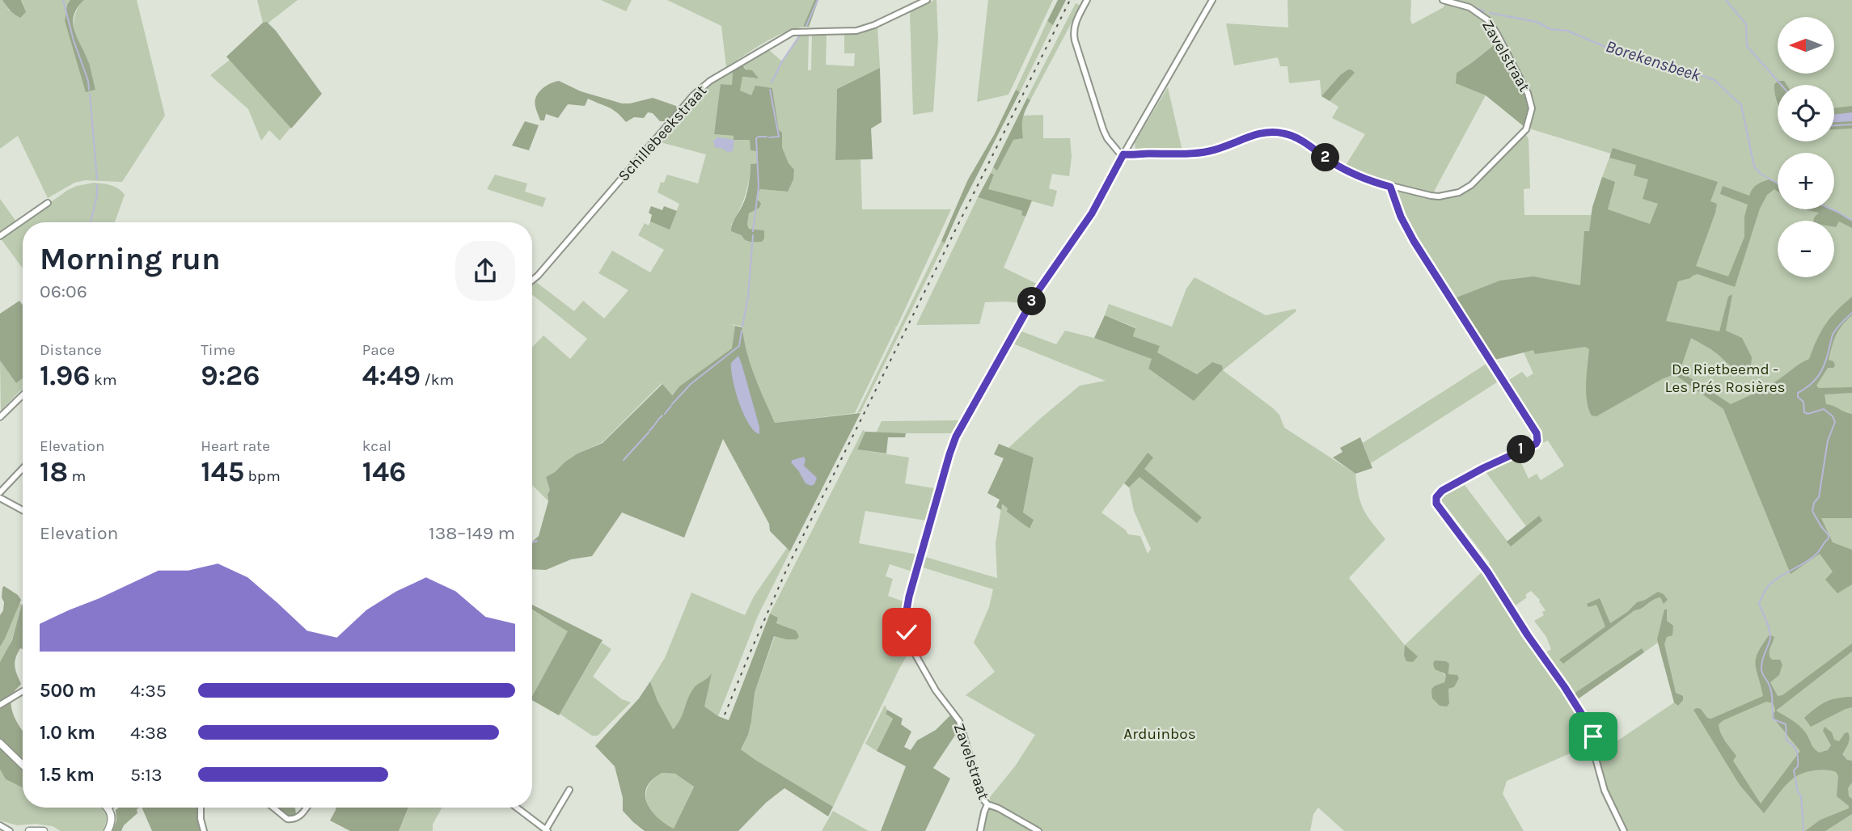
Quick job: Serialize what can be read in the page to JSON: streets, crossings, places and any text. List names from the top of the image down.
{
  "streets": {
    "street": ["Zavelstraat", "Schillebeekstraat"]
  },
  "water": ["Borekensbeek"],
  "parks": ["De Rietbeemd - Les Prés Rosières", "Arduinbos"],
  "north": "left",
  "page": {
    "map_buttons": ["+", "−"],
    "pins": ["2", "3", "1"],
    "heading": ["Morning run", "06:06"],
    "stats": [
      ["Distance", "1.96 km"],
      ["Time", "9:26"],
      ["Pace", "4:49 /km"],
      ["Elevation", "18 m"],
      ["Heart rate", "145 bpm"],
      ["kcal", "146"]
    ],
    "chart": ["Elevation", "138–149 m"],
    "list": [
      {
        "name": "500 m",
        "note": "4:35"
      },
      {
        "name": "1.0 km",
        "note": "4:38"
      },
      {
        "name": "1.5 km",
        "note": "5:13"
      }
    ]
  }
}
